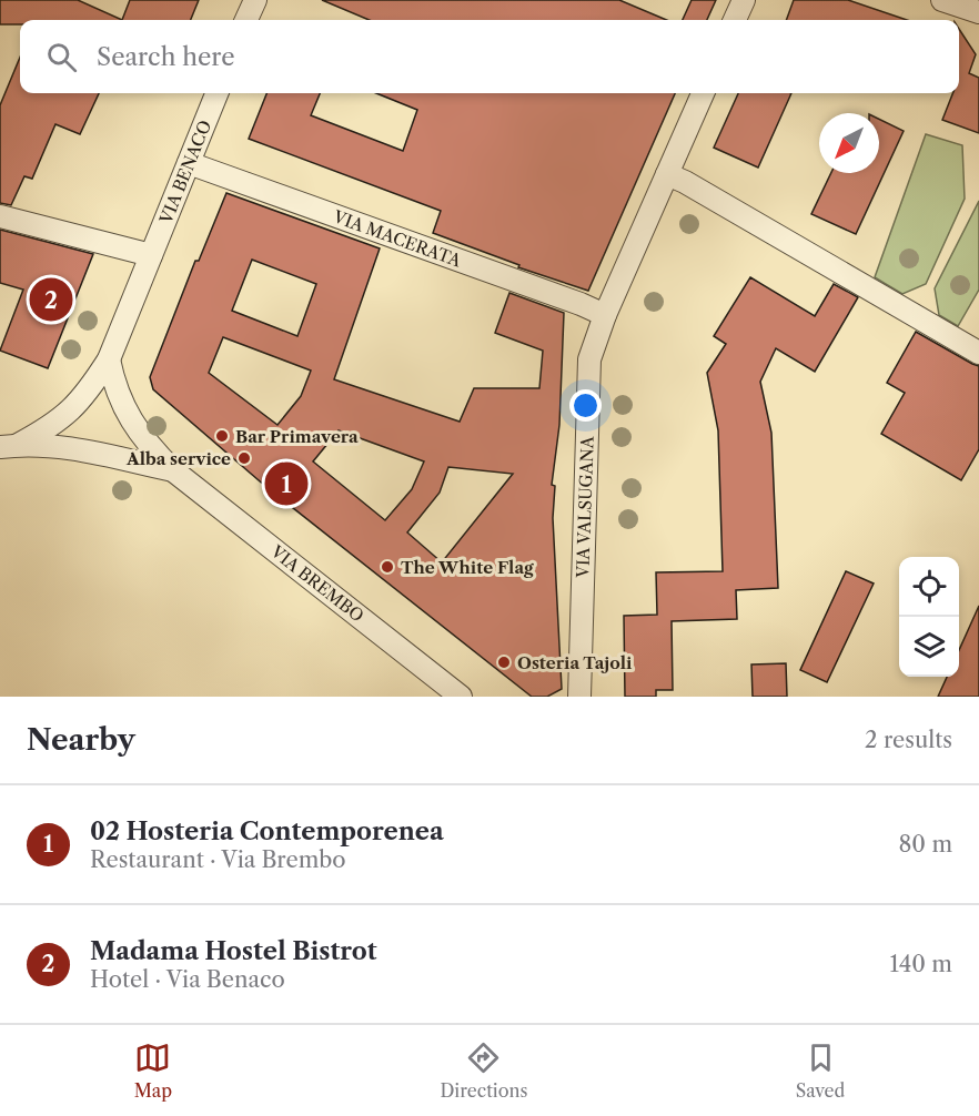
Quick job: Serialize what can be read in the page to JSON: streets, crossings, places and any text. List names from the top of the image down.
{
  "streets": {
    "street": [
      "VIA BENACO",
      "VIA MACERATA",
      "VIA VALSUGANA",
      "VIA BREMBO"
    ]
  },
  "crossings": [
    ["VIA BENACO", "VIA MACERATA"],
    ["VIA BENACO", "VIA BREMBO"],
    ["VIA MACERATA", "VIA VALSUGANA"]
  ],
  "places": [
    "Bar Primavera",
    "Alba service",
    "The White Flag",
    "Osteria Tajoli"
  ],
  "north": "bottom left",
  "page": {
    "search": "Search here",
    "pins": ["2", "1"],
    "heading": ["Nearby", "2 results"],
    "list": [
      {
        "mark": "1",
        "name": "02 Hosteria Contemporenea",
        "note": "Restaurant · Via Brembo",
        "value": "80 m"
      },
      {
        "mark": "2",
        "name": "Madama Hostel Bistrot",
        "note": "Hotel · Via Benaco",
        "value": "140 m"
      }
    ],
    "nav": ["Map", "Directions", "Saved"]
  }
}
